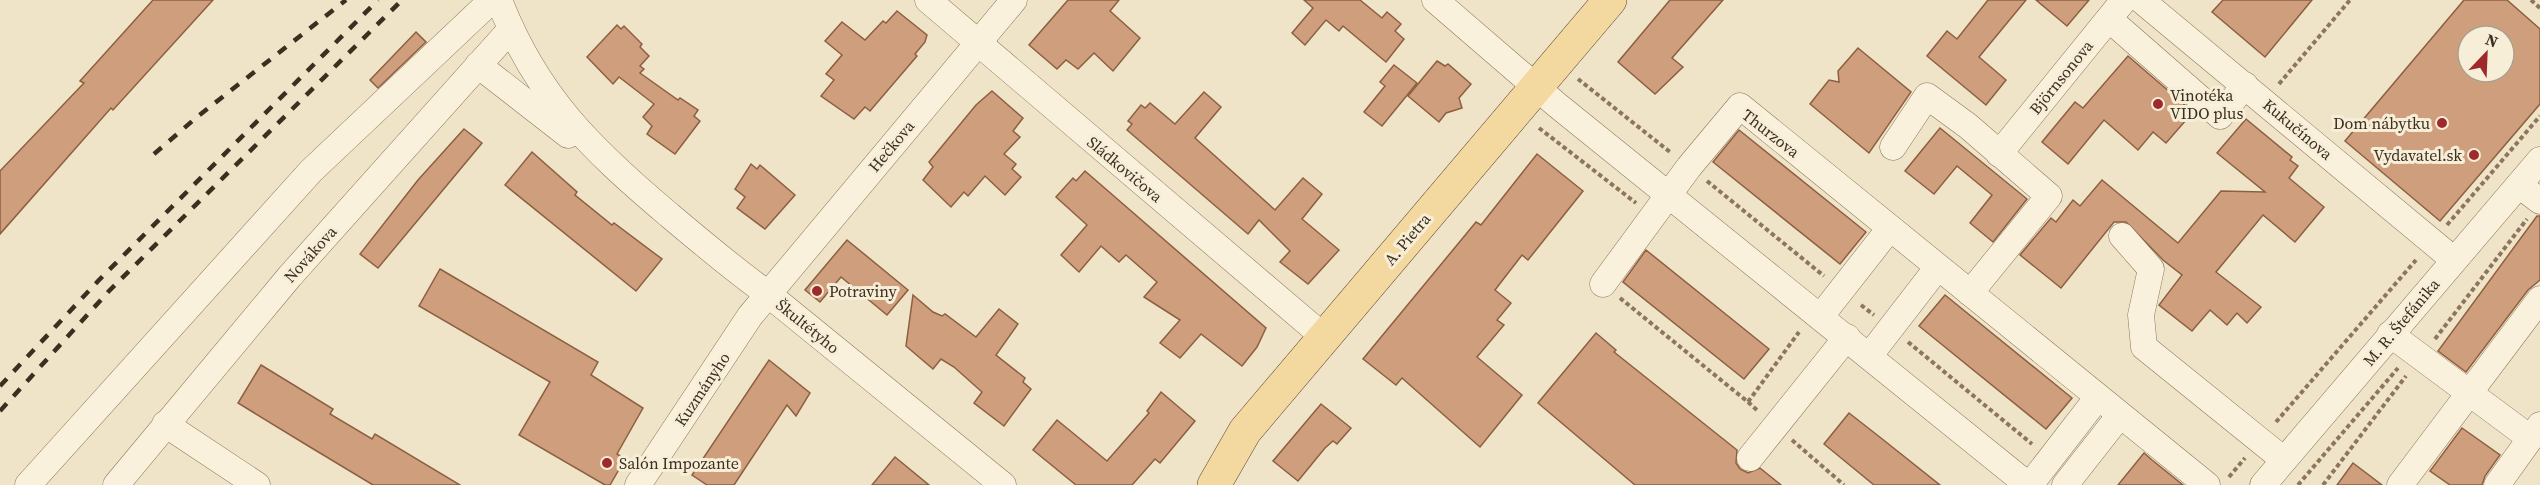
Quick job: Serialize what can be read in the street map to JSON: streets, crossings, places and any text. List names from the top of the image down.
{
  "streets": {
    "main road": ["A. Pietra"],
    "street": [
      "Björnsonova",
      "Kukučínova",
      "Thurzova",
      "Hečkova",
      "Sládkovičova",
      "Novákova",
      "M. R. Štefánika",
      "Škultétyho",
      "Kuzmányho"
    ]
  },
  "crossings": [
    ["Kukučínova", "M. R. Štefánika"],
    ["Hečkova", "Sládkovičova"],
    ["Hečkova", "Škultétyho"],
    ["Hečkova", "Kuzmányho"],
    ["Sládkovičova", "A. Pietra"],
    ["Novákova", "Škultétyho"],
    ["Škultétyho", "Kuzmányho"]
  ],
  "places": [
    "Vinotéka VIDO plus",
    "Dom nábytku",
    "Vydavatel.sk",
    "Potraviny",
    "Salón Impozante"
  ],
  "north": "top right"
}
